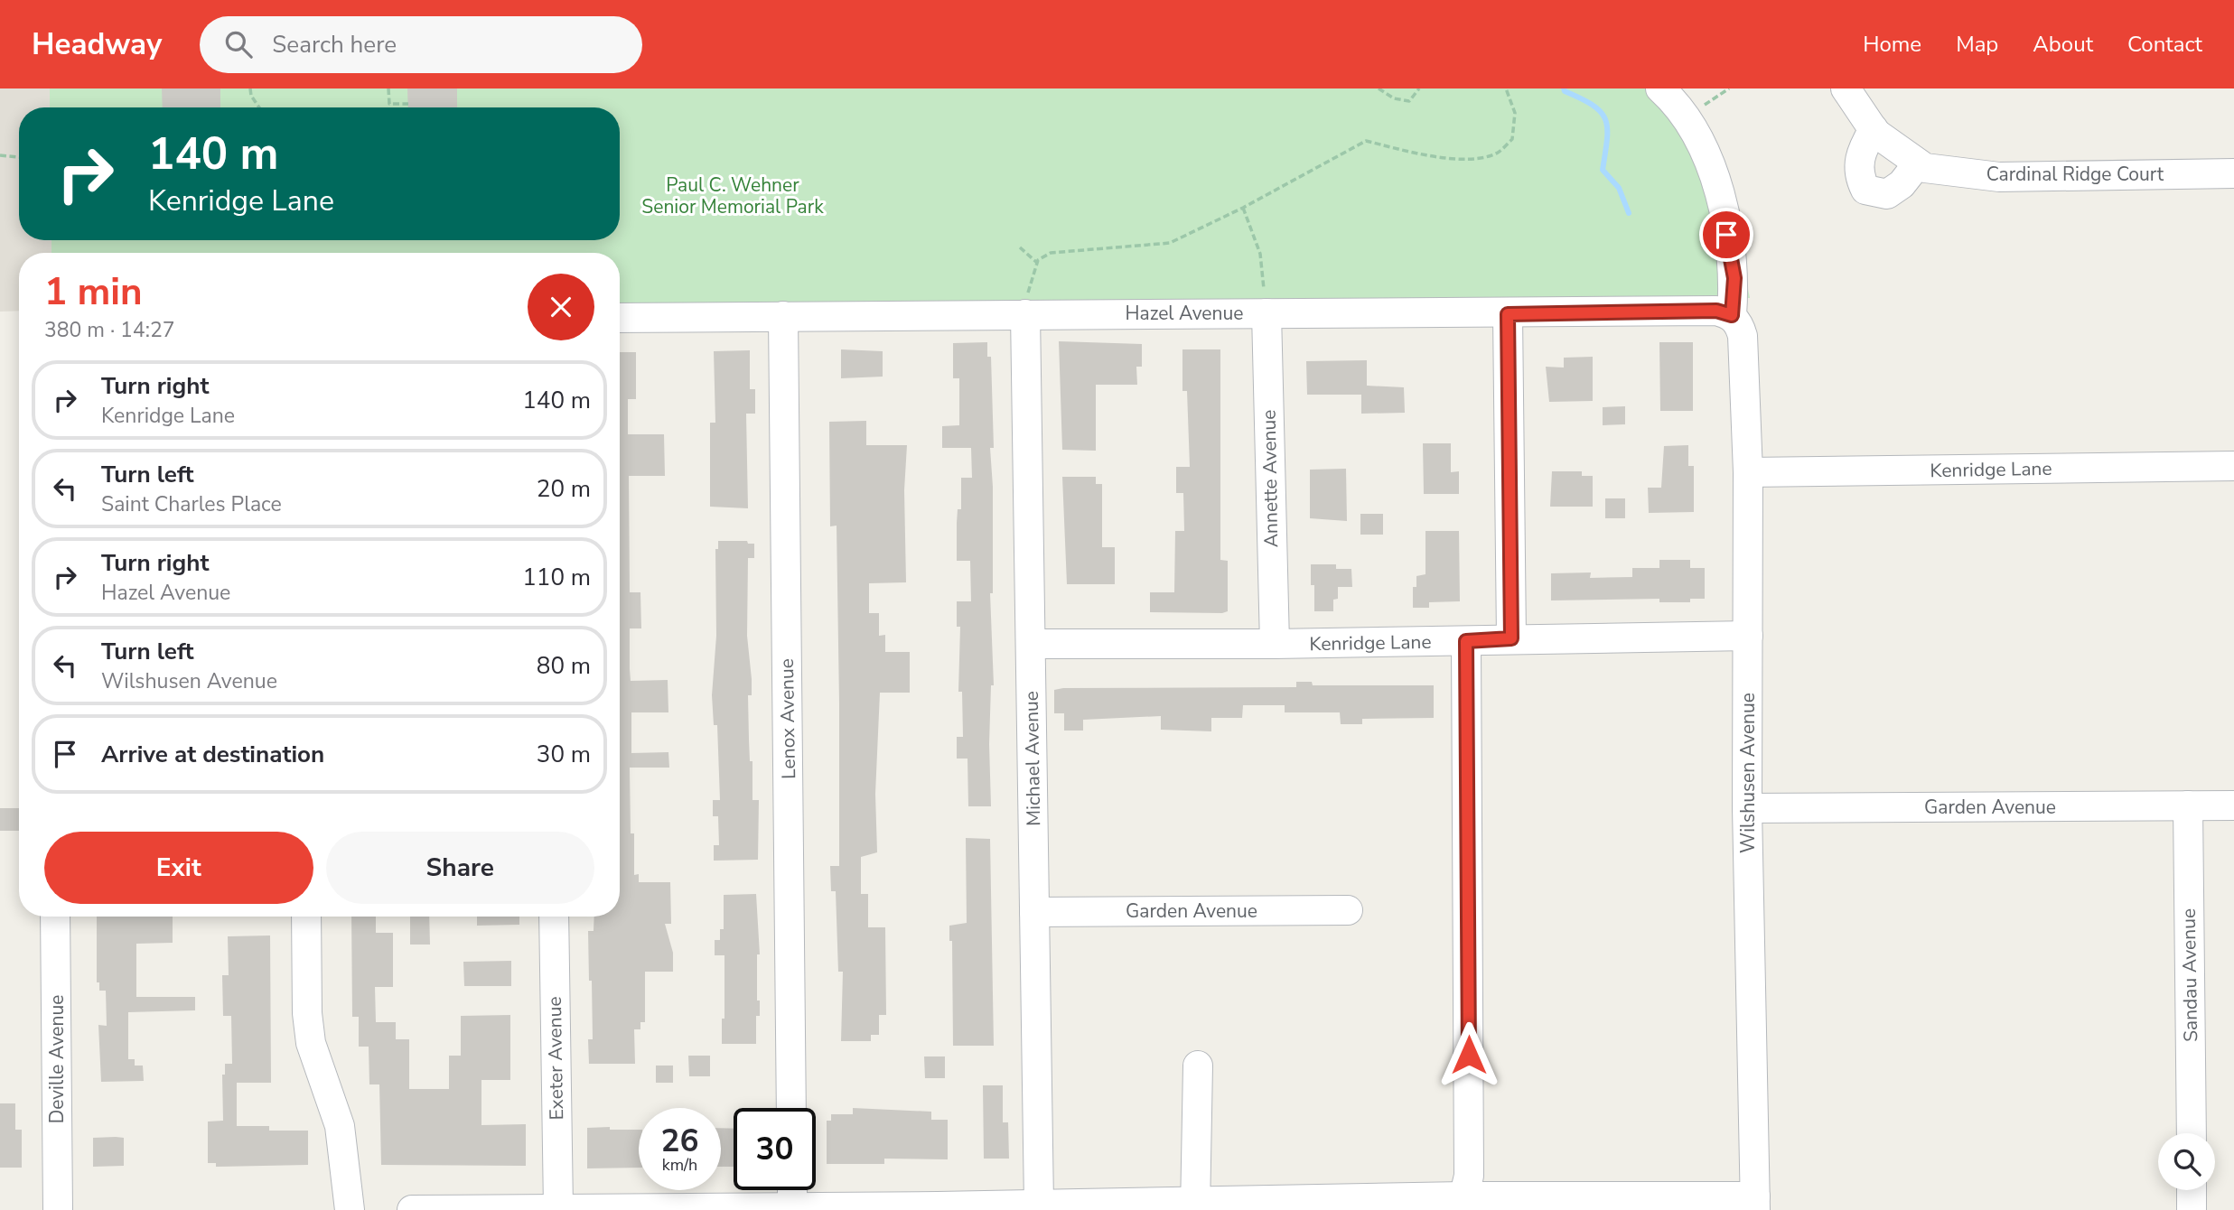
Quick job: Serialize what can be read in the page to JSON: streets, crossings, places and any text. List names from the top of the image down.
{
  "streets": {
    "street": [
      "Cardinal Ridge Court",
      "Hazel Avenue",
      "Kenridge Lane",
      "Annette Avenue",
      "Lenox Avenue",
      "Michael Avenue",
      "Wilshusen Avenue",
      "Garden Avenue",
      "Sandau Avenue",
      "Exeter Avenue",
      "Deville Avenue"
    ]
  },
  "crossings": [
    ["Hazel Avenue", "Annette Avenue"],
    ["Hazel Avenue", "Lenox Avenue"],
    ["Hazel Avenue", "Michael Avenue"],
    ["Hazel Avenue", "Wilshusen Avenue"],
    ["Kenridge Lane", "Annette Avenue"],
    ["Kenridge Lane", "Michael Avenue"],
    ["Kenridge Lane", "Wilshusen Avenue"],
    ["Michael Avenue", "Garden Avenue"],
    ["Wilshusen Avenue", "Garden Avenue"],
    ["Garden Avenue", "Sandau Avenue"]
  ],
  "parks": ["Paul C. Wehner Senior Memorial Park"],
  "page": {
    "header": "Headway",
    "search": "Search here",
    "nav": [
      "Home",
      "Map",
      "About",
      "Contact"
    ],
    "turn": ["140 m", "Kenridge Lane"],
    "heading": ["1 min", "380 m · 14:27"],
    "list": [
      {
        "name": "Turn right",
        "note": "Kenridge Lane",
        "value": "140 m"
      },
      {
        "name": "Turn left",
        "note": "Saint Charles Place",
        "value": "20 m"
      },
      {
        "name": "Turn right",
        "note": "Hazel Avenue",
        "value": "110 m"
      },
      {
        "name": "Turn left",
        "note": "Wilshusen Avenue",
        "value": "80 m"
      },
      {
        "name": "Arrive at destination",
        "value": "30 m"
      }
    ],
    "buttons": ["Exit", "Share"],
    "speed": "26 km/h",
    "limit": "30"
  }
}
